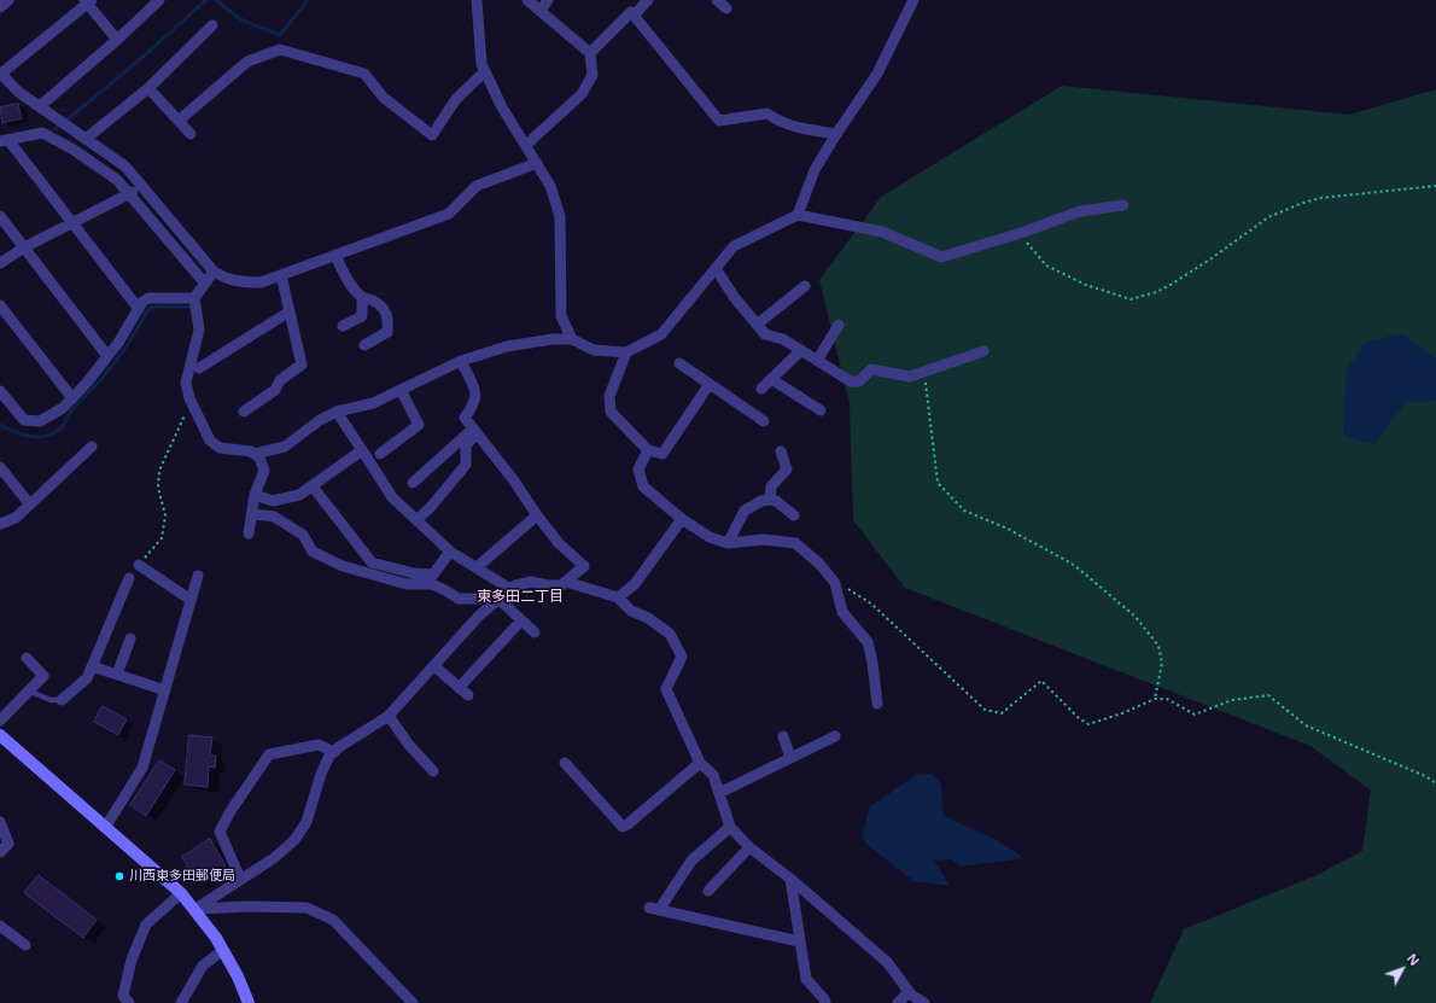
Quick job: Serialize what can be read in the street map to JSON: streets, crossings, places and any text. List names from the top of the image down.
{
  "districts": ["東多田二丁目"],
  "places": ["川西東多田郵便局"],
  "north": "top right"
}
